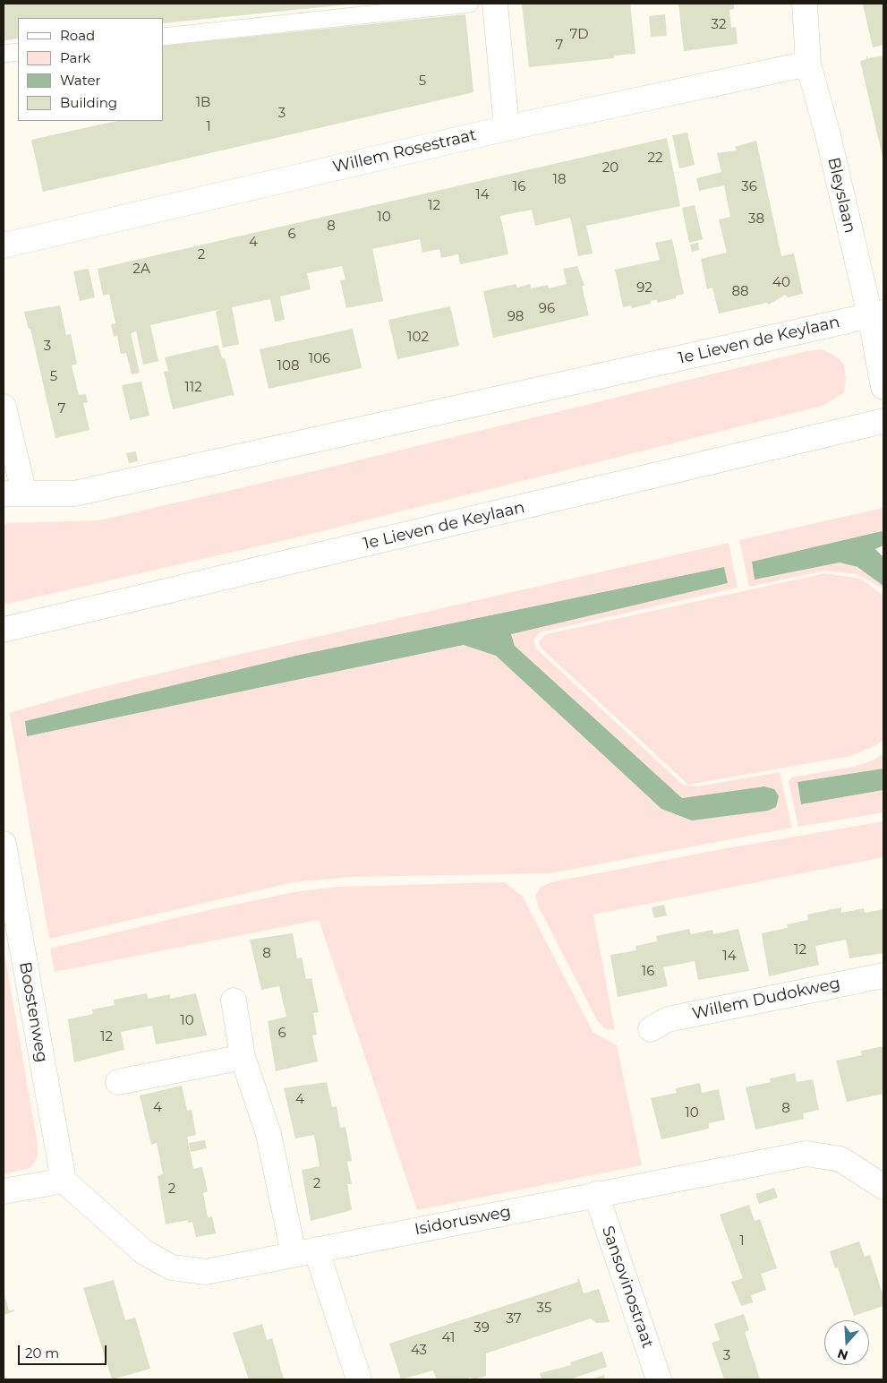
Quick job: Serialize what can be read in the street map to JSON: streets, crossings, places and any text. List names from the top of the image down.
{
  "streets": {
    "street": [
      "Willem Rosestraat",
      "Bleyslaan",
      "1e Lieven de Keylaan",
      "Willem Dudokweg",
      "Boostenweg",
      "Isidorusweg",
      "Sansovinostraat"
    ]
  },
  "crossings": [
    ["Willem Rosestraat", "Bleyslaan"],
    ["Bleyslaan", "1e Lieven de Keylaan"],
    ["Boostenweg", "Isidorusweg"],
    ["Isidorusweg", "Sansovinostraat"]
  ],
  "house_numbers": [
    "32",
    "7D",
    "7",
    "5",
    "1B",
    "3",
    "1",
    "22",
    "20",
    "18",
    "16",
    "36",
    "14",
    "12",
    "10",
    "38",
    "8",
    "6",
    "4",
    "2",
    "2A",
    "40",
    "92",
    "88",
    "96",
    "98",
    "102",
    "3",
    "106",
    "108",
    "5",
    "112",
    "7",
    "12",
    "8",
    "14",
    "16",
    "10",
    "6",
    "12",
    "4",
    "4",
    "8",
    "10",
    "2",
    "2",
    "1",
    "35",
    "37",
    "39",
    "41",
    "43",
    "3"
  ],
  "legend": [
    "Road",
    "Park",
    "Water",
    "Building"
  ],
  "scale_bar": "20 m",
  "north": "bottom"
}
